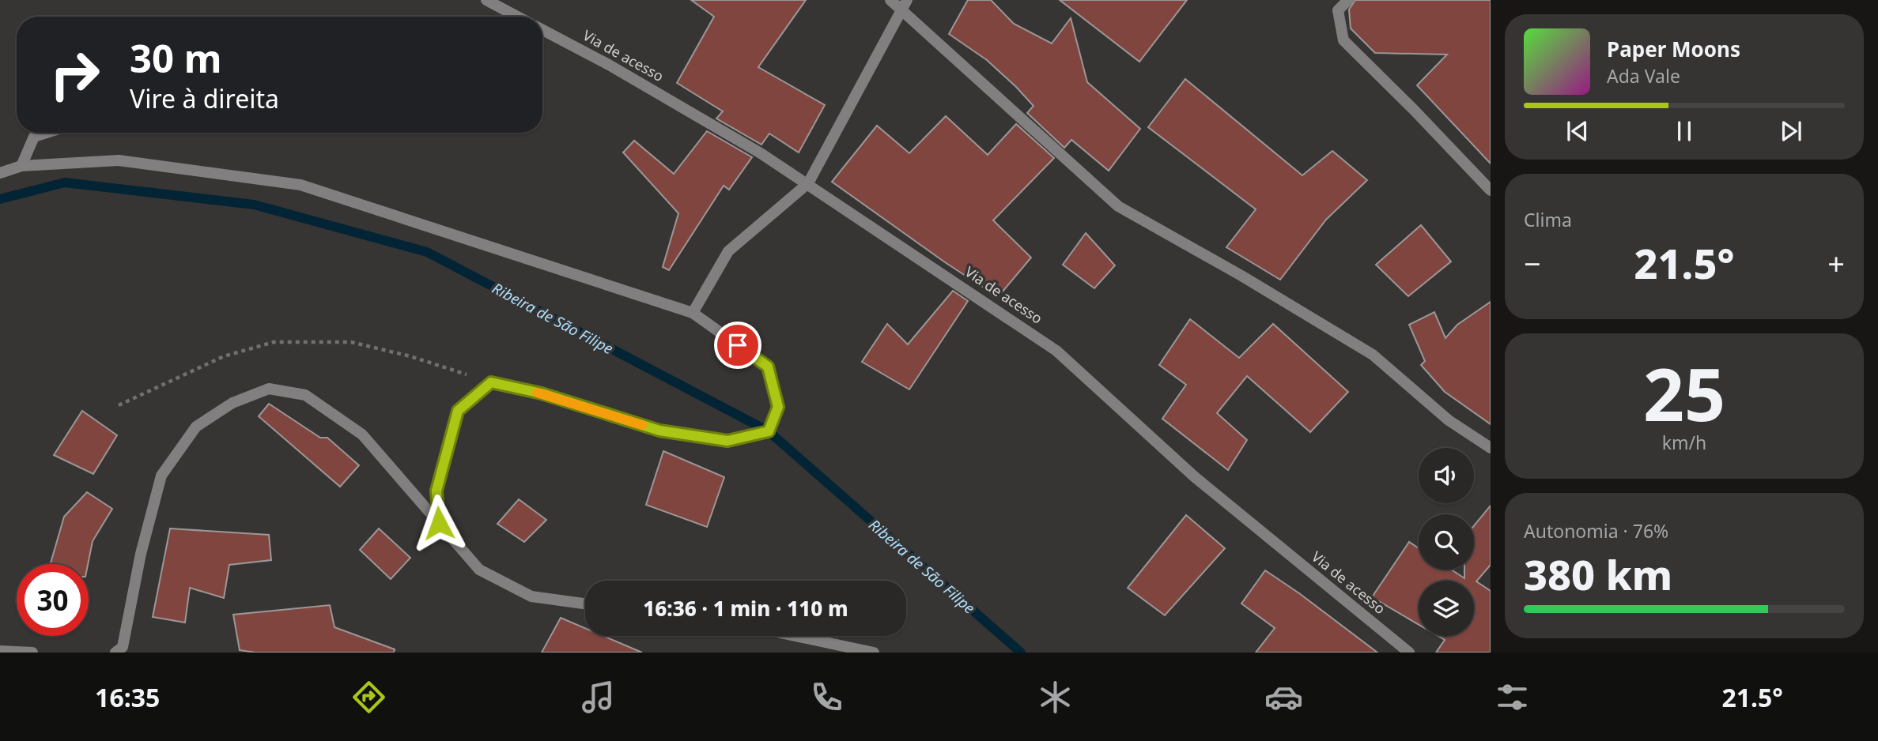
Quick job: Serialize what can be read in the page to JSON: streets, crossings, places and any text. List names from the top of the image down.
{
  "streets": {
    "street": ["Via de acesso"]
  },
  "water": ["Ribeira de São Filipe"],
  "page": {
    "turn": ["30 m", "Vire à direita"],
    "song": ["Paper Moons", "Ada Vale"],
    "tile": [
      "Clima",
      ["25", "km/h"],
      ["Autonomia · 76%", "380 km"]
    ],
    "heat": ["−", "21.5°", "+"],
    "limit": "30",
    "trip": "16:36 · 1 min · 110 m",
    "tabs": ["16:35", "21.5°"]
  }
}
